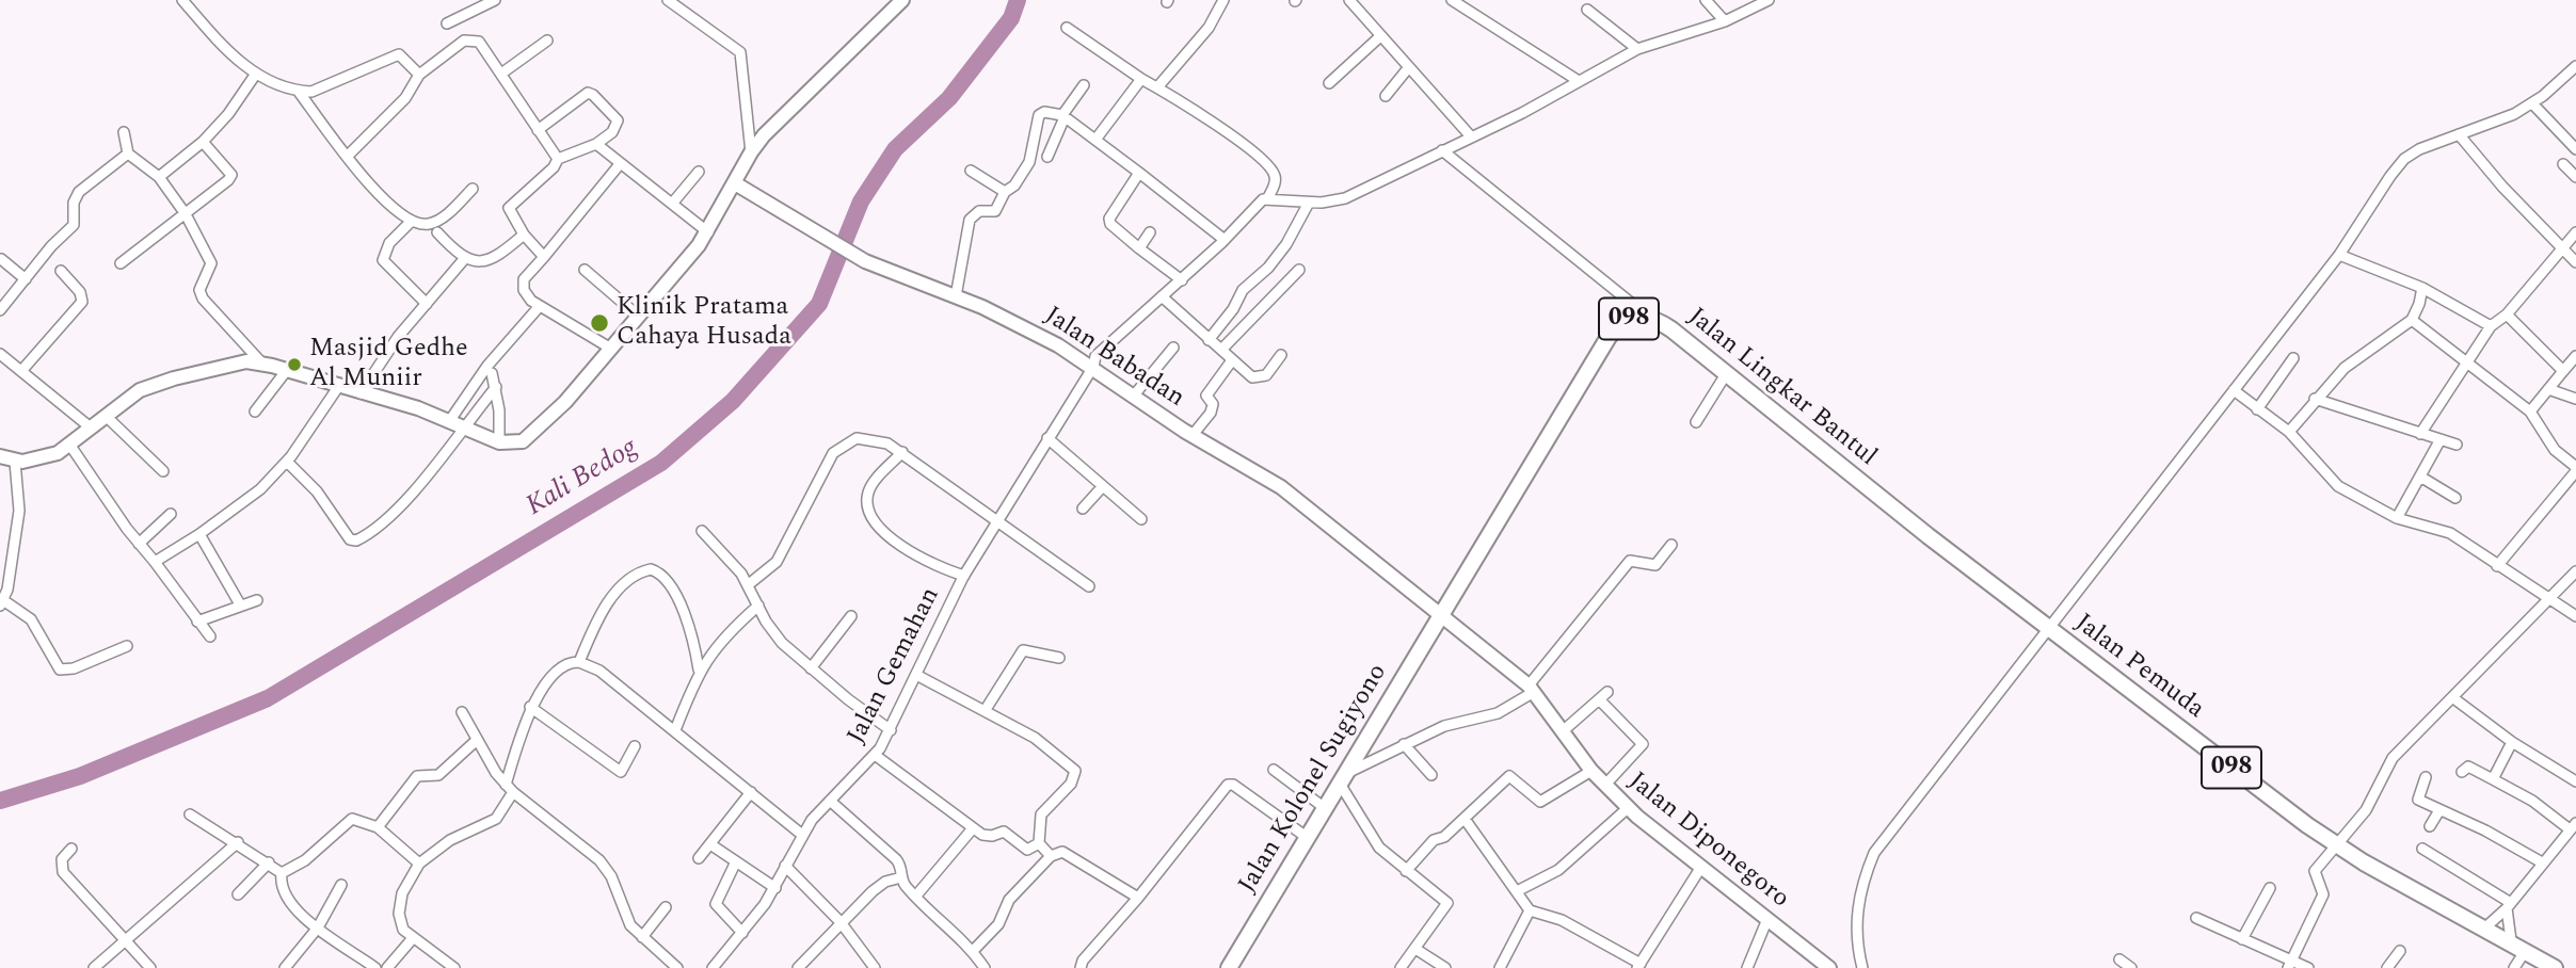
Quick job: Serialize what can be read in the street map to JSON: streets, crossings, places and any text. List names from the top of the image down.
{
  "streets": {
    "main road": [
      "098",
      "Jalan Babadan",
      "Jalan Lingkar Bantul",
      "Jalan Pemuda",
      "Jalan Kolonel Sugiyono",
      "Jalan Diponegoro"
    ],
    "street": ["Jalan Gemahan"]
  },
  "crossings": [
    ["098", "Jalan Babadan"],
    ["098", "Jalan Lingkar Bantul"],
    ["098", "Jalan Kolonel Sugiyono"],
    ["098", "Jalan Diponegoro"],
    ["Jalan Babadan", "Jalan Gemahan"],
    ["Jalan Babadan", "Jalan Kolonel Sugiyono"],
    ["Jalan Babadan", "Jalan Diponegoro"],
    ["Jalan Lingkar Bantul", "Jalan Pemuda"],
    ["Jalan Kolonel Sugiyono", "Jalan Diponegoro"]
  ],
  "water": ["Kali Bedog"],
  "places": ["Klinik Pratama Cahaya Husada", "Masjid Gedhe Al Muniir"]
}
